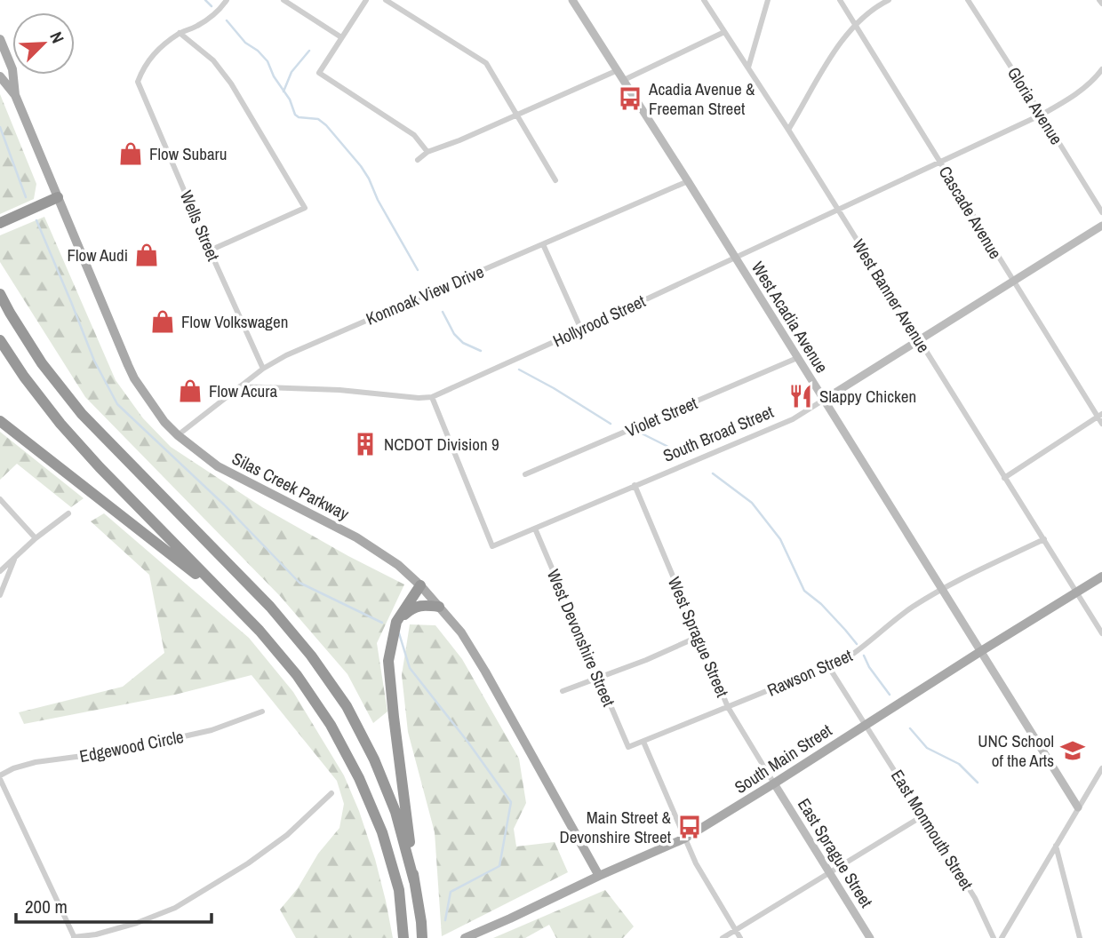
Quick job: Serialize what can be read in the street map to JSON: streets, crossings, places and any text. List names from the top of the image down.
{
  "streets": {
    "main road": ["Silas Creek Parkway", "South Main Street"],
    "street": [
      "Gloria Avenue",
      "Cascade Avenue",
      "Wells Street",
      "Konnoak View Drive",
      "West Banner Avenue",
      "West Acadia Avenue",
      "Hollyrood Street",
      "Violet Street",
      "South Broad Street",
      "West Sprague Street",
      "West Devonshire Street",
      "Rawson Street",
      "Edgewood Circle",
      "East Monmouth Street",
      "East Sprague Street"
    ]
  },
  "crossings": [
    ["Gloria Avenue", "Hollyrood Street"],
    ["Cascade Avenue", "Hollyrood Street"],
    ["Cascade Avenue", "South Broad Street"],
    ["Wells Street", "Konnoak View Drive"],
    ["Konnoak View Drive", "West Acadia Avenue"],
    ["Konnoak View Drive", "Hollyrood Street"],
    ["Konnoak View Drive", "Silas Creek Parkway"],
    ["West Banner Avenue", "Hollyrood Street"],
    ["West Banner Avenue", "South Broad Street"],
    ["West Banner Avenue", "Rawson Street"],
    ["West Banner Avenue", "South Main Street"],
    ["West Acadia Avenue", "Hollyrood Street"],
    ["West Acadia Avenue", "Violet Street"],
    ["West Acadia Avenue", "South Broad Street"],
    ["West Acadia Avenue", "Rawson Street"],
    ["West Acadia Avenue", "South Main Street"],
    ["Hollyrood Street", "South Broad Street"],
    ["South Broad Street", "West Sprague Street"],
    ["South Broad Street", "West Devonshire Street"],
    ["Silas Creek Parkway", "South Main Street"],
    ["West Sprague Street", "Rawson Street"],
    ["West Sprague Street", "South Main Street"],
    ["West Sprague Street", "East Sprague Street"],
    ["West Devonshire Street", "Rawson Street"],
    ["Rawson Street", "East Monmouth Street"],
    ["South Main Street", "East Monmouth Street"],
    ["South Main Street", "East Sprague Street"]
  ],
  "places": {
    "bus stop": ["Acadia Avenue & Freeman Street", "Main Street & Devonshire Street"],
    "shop": [
      "Flow Subaru",
      "Flow Audi",
      "Flow Volkswagen",
      "Flow Acura"
    ],
    "restaurant": ["Slappy Chicken"],
    "building": ["NCDOT Division 9"],
    "school or university": ["UNC School of the Arts"]
  },
  "scale_bar": "200 m",
  "north": "top right"
}
